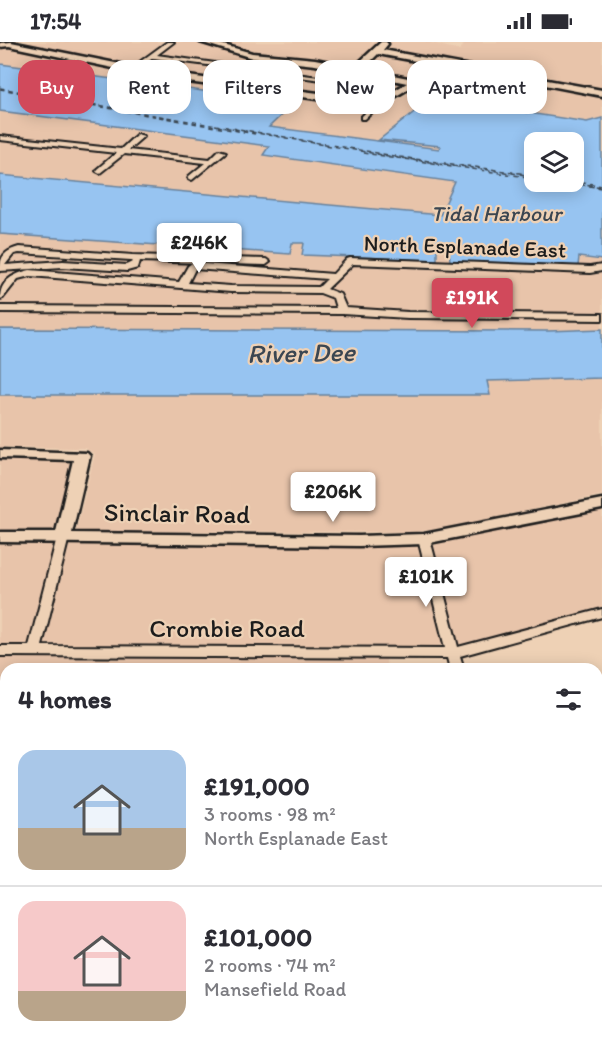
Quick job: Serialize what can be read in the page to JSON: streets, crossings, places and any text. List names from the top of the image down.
{
  "streets": {
    "street": ["North Esplanade East", "Sinclair Road", "Crombie Road"]
  },
  "water": ["Tidal Harbour", "River Dee"],
  "page": {
    "status": "17:54",
    "chip": [
      "Buy",
      "Rent",
      "Filters",
      "New",
      "Apartment"
    ],
    "price": [
      "£246K",
      "£191K",
      "£206K",
      "£101K"
    ],
    "heading": "4 homes",
    "list": [
      {
        "name": "£191,000",
        "note": "3 rooms · 98 m² · North Esplanade East"
      },
      {
        "name": "£101,000",
        "note": "2 rooms · 74 m² · Mansefield Road"
      }
    ]
  }
}
